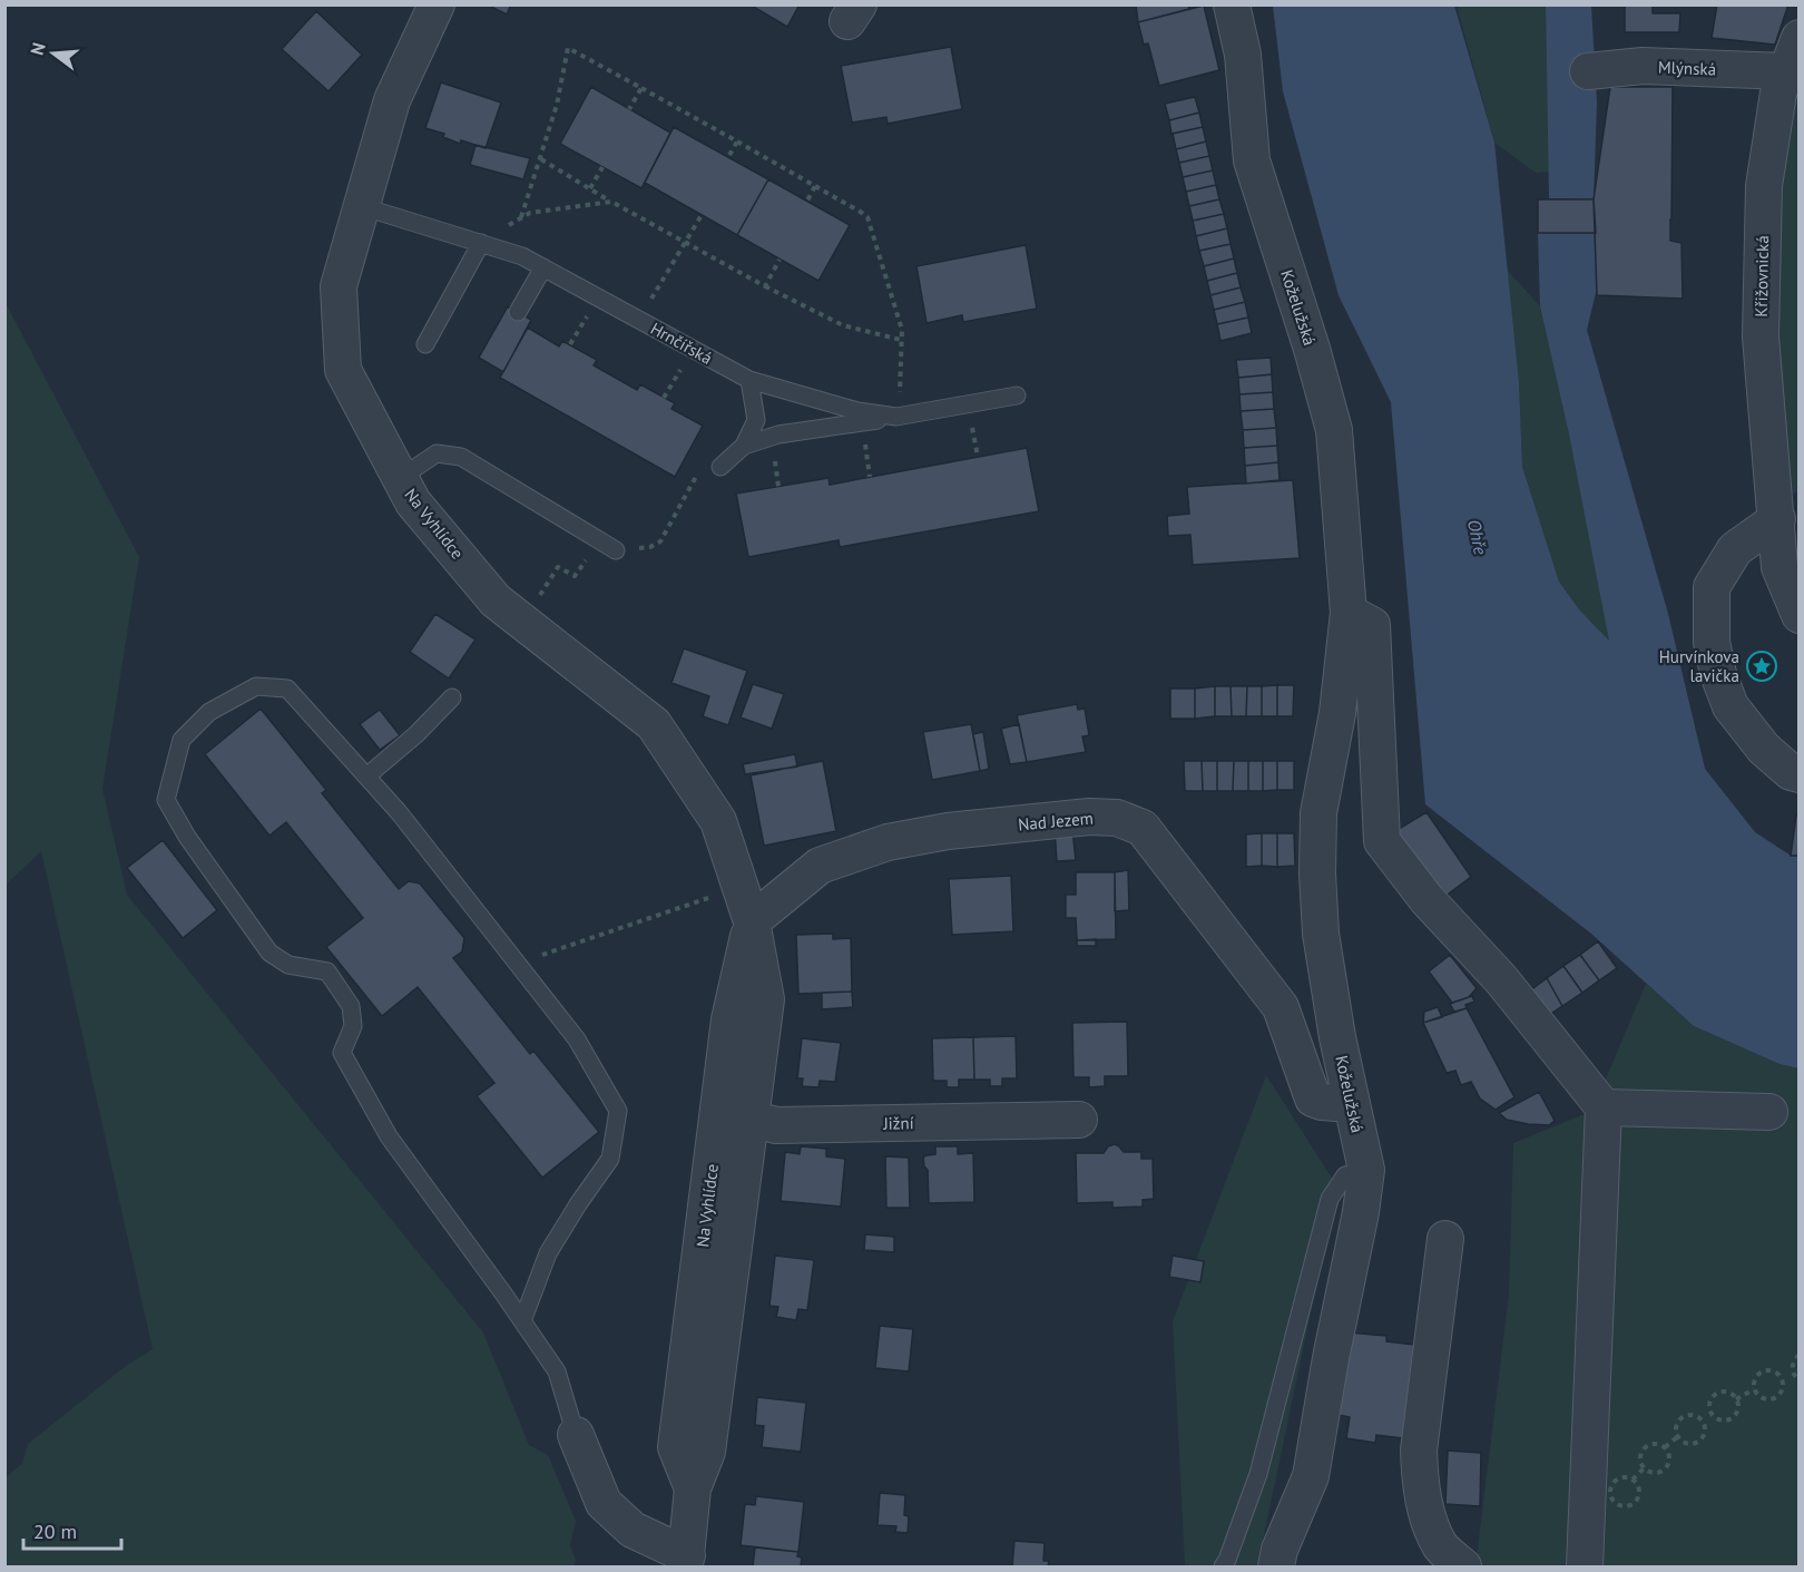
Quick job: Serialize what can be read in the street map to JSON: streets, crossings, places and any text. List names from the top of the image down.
{
  "streets": {
    "street": [
      "Mlýnská",
      "Křižovnická",
      "Koželužská",
      "Na Vyhlídce",
      "Nad Jezem",
      "Jižní"
    ],
    "lane": ["Hrnčířská"]
  },
  "crossings": [
    ["Mlýnská", "Křižovnická"],
    ["Koželužská", "Nad Jezem"],
    ["Hrnčířská", "Na Vyhlídce"],
    ["Na Vyhlídce", "Nad Jezem"],
    ["Na Vyhlídce", "Jižní"]
  ],
  "water": ["Ohře"],
  "places": {
    "place": ["Hurvínkova lavička"]
  },
  "scale_bar": "20 m",
  "north": "left"
}
